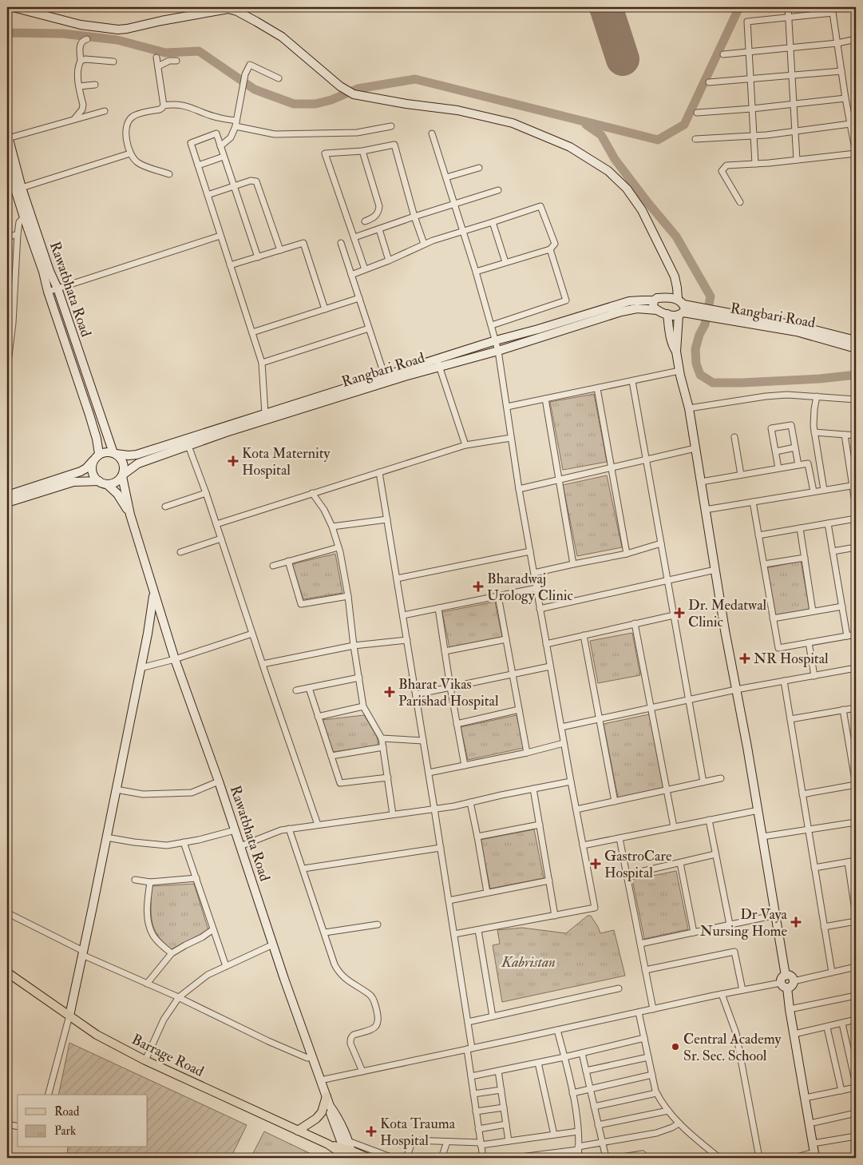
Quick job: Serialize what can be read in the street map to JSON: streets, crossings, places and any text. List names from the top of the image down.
{
  "streets": {
    "main road": ["Barrage Road"],
    "street": ["Rawatbhata Road", "Rangbari Road"]
  },
  "crossings": [
    ["Rawatbhata Road", "Rangbari Road"],
    ["Rawatbhata Road", "Barrage Road"]
  ],
  "parks": ["Kabristan"],
  "places": {
    "health": [
      "Kota Maternity Hospital",
      "Bharadwaj Urology Clinic",
      "Dr. Medatwal Clinic",
      "NR Hospital",
      "Bharat Vikas Parishad Hospital",
      "GastroCare Hospital",
      "Dr Vaya Nursing Home",
      "Kota Trauma Hospital"
    ],
    "other": ["Central Academy Sr. Sec. School"]
  },
  "legend": ["Road", "Park"]
}
